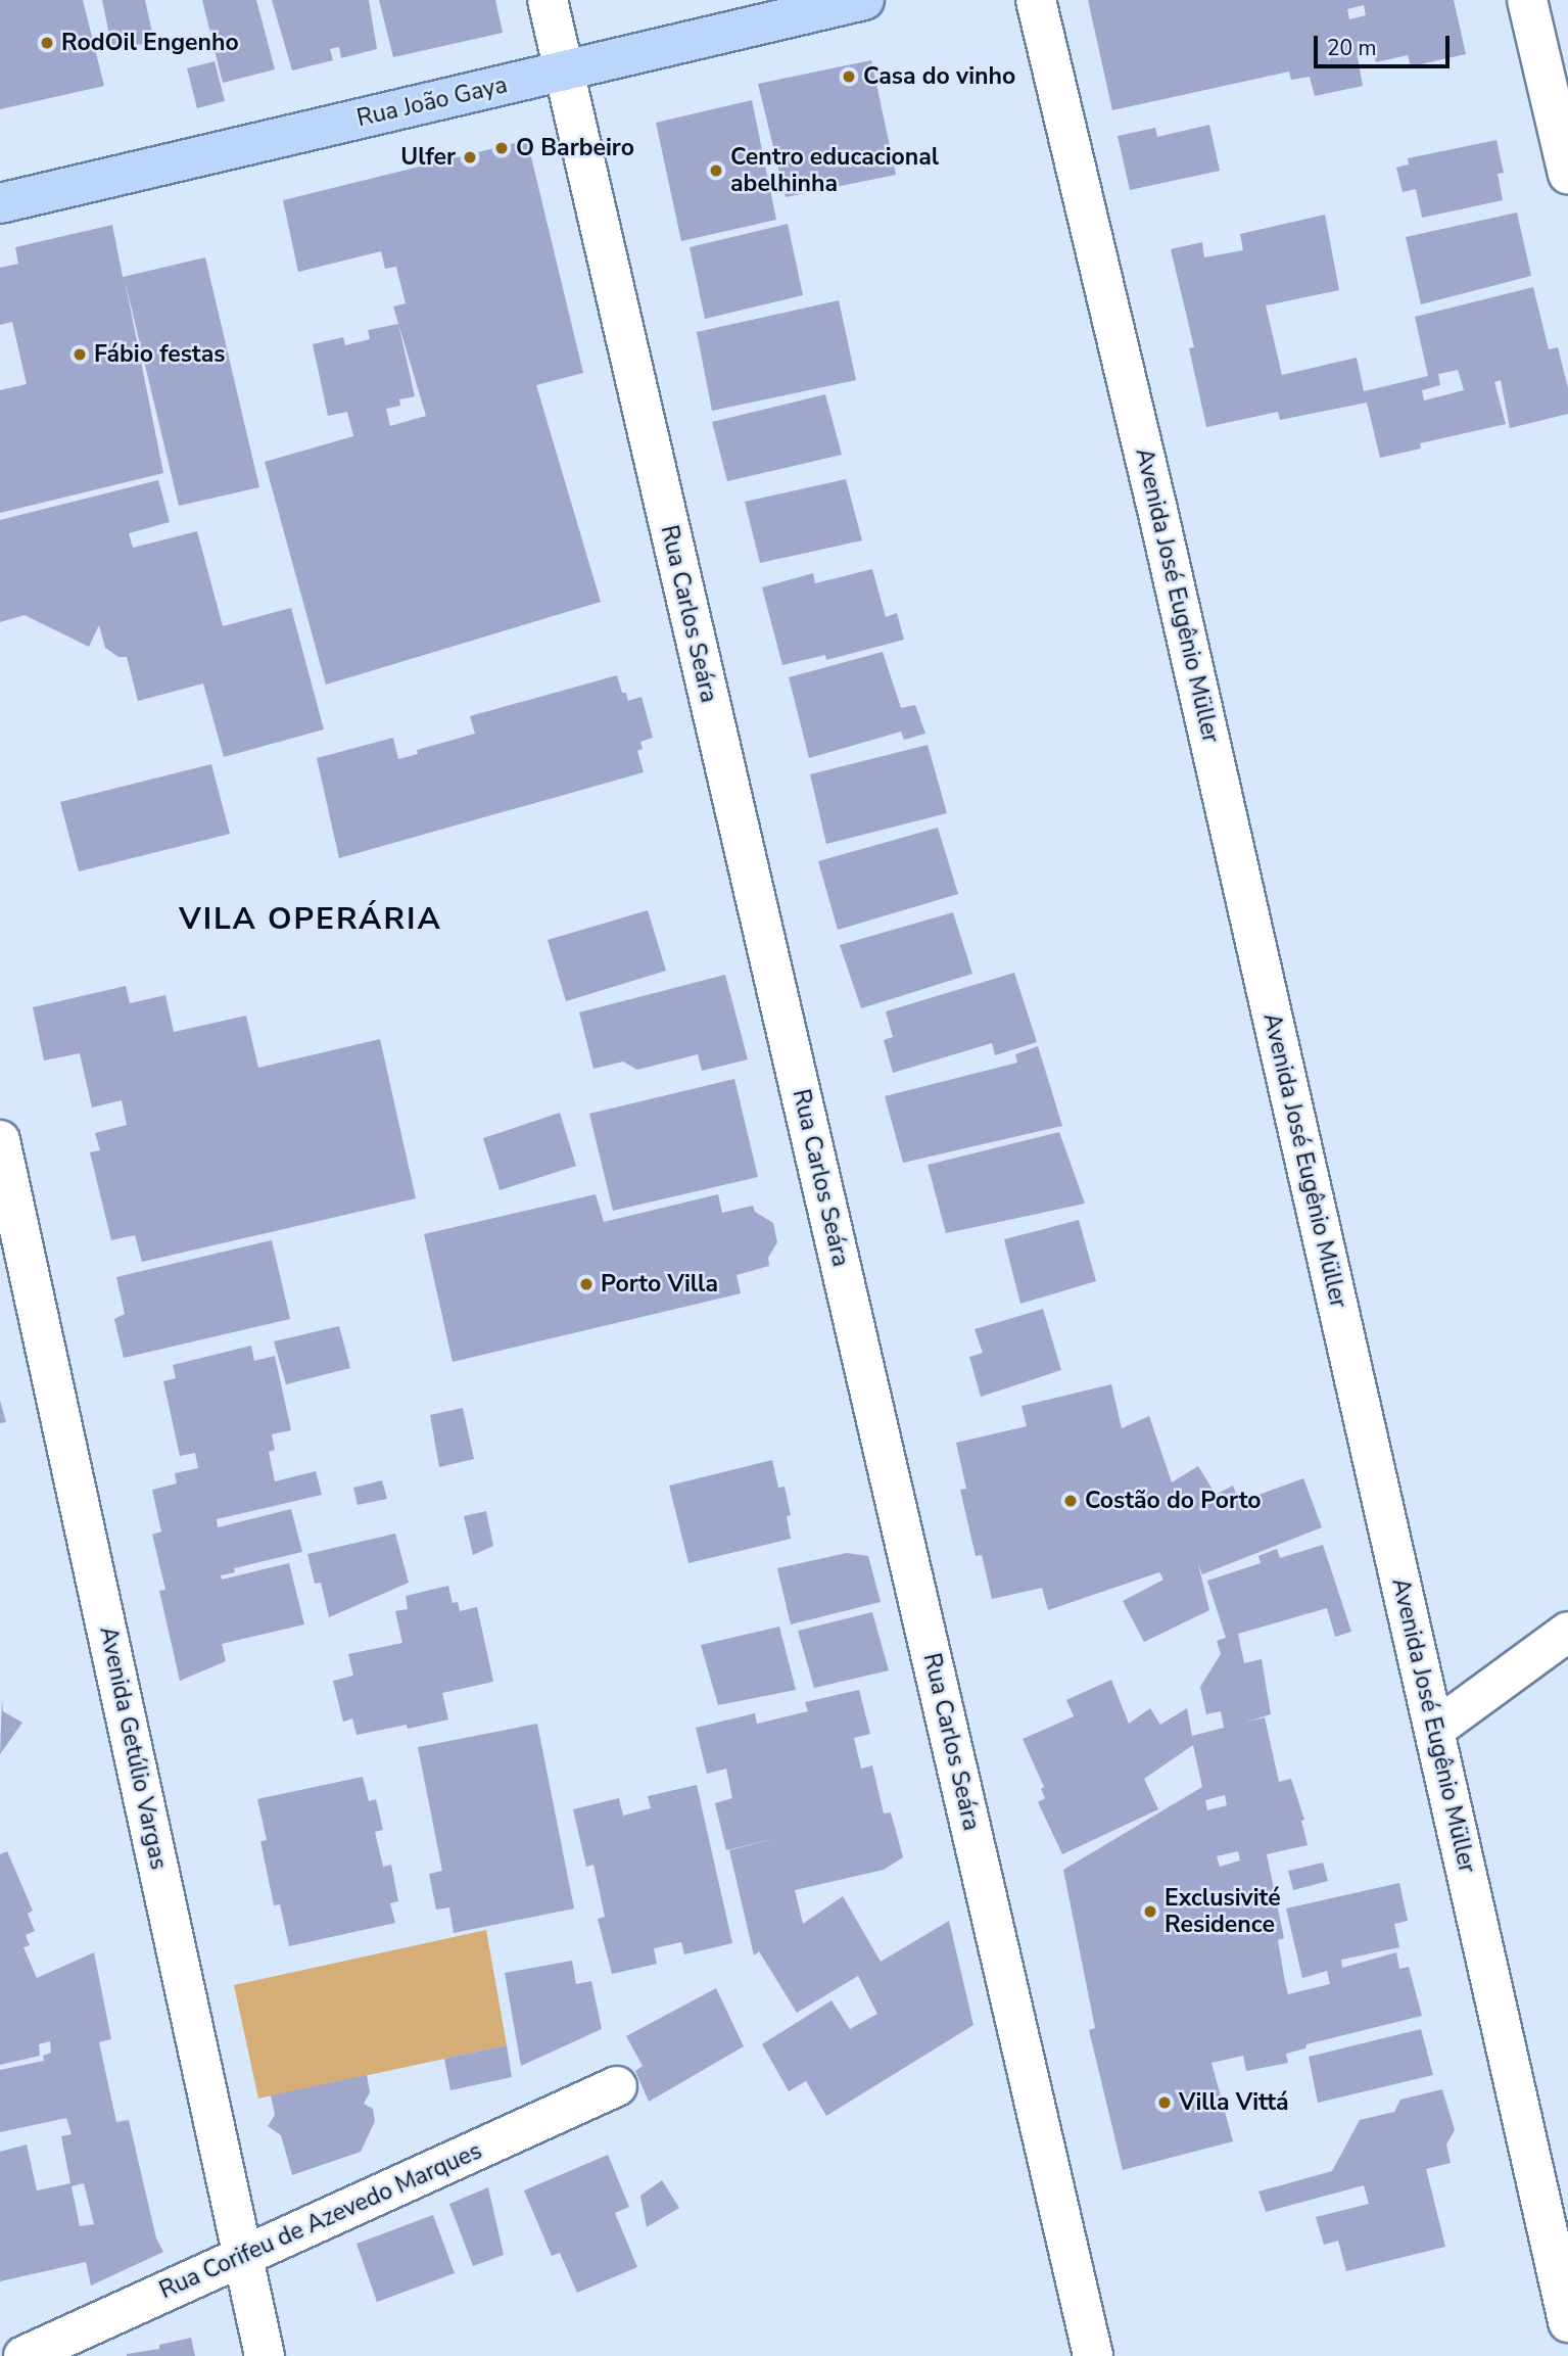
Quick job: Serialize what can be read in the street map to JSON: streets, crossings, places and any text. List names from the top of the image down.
{
  "streets": {
    "main road": ["Rua João Gaya"],
    "street": [
      "Avenida José Eugênio Müller",
      "Rua Carlos Seára",
      "Avenida Getúlio Vargas",
      "Rua Corifeu de Azevedo Marques"
    ]
  },
  "crossings": [
    ["Rua João Gaya", "Rua Carlos Seára"],
    ["Avenida Getúlio Vargas", "Rua Corifeu de Azevedo Marques"]
  ],
  "districts": ["VILA OPERÁRIA"],
  "places": [
    "RodOil Engenho",
    "Casa do vinho",
    "O Barbeiro",
    "Ulfer",
    "Centro educacional abelhinha",
    "Fábio festas",
    "Porto Villa",
    "Costão do Porto",
    "Exclusivité Residence",
    "Villa Vittá"
  ],
  "scale_bar": "20 m"
}
